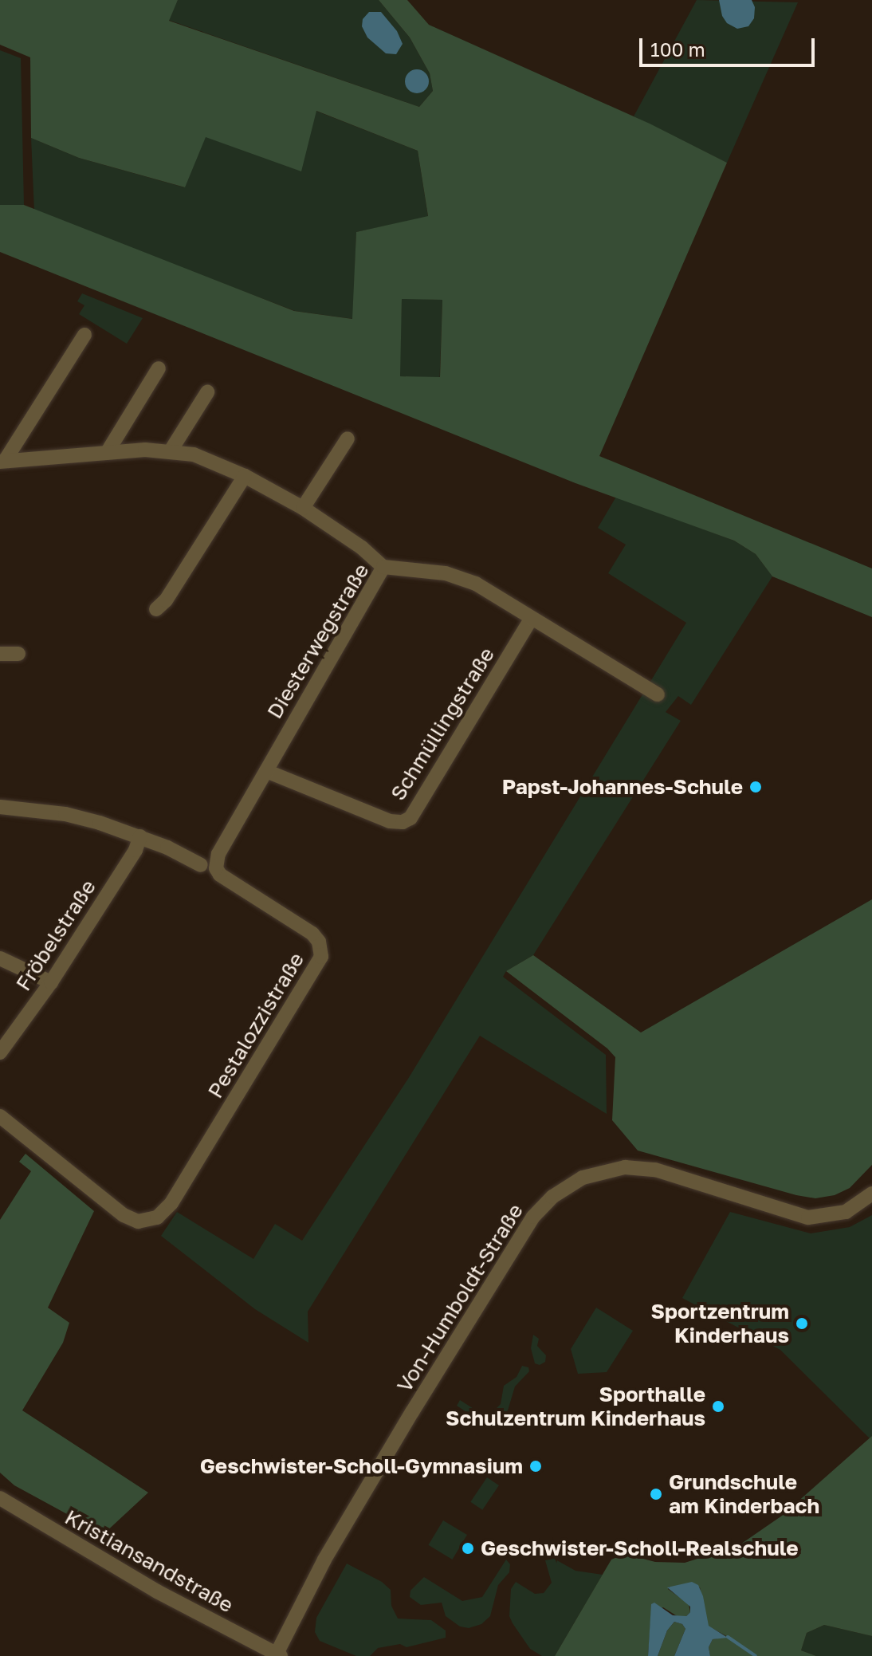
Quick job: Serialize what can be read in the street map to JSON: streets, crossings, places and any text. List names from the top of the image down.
{
  "streets": {
    "street": [
      "Diesterwegstraße",
      "Schmüllingstraße",
      "Fröbelstraße",
      "Pestalozzistraße",
      "Von-Humboldt-Straße",
      "Kristiansandstraße"
    ]
  },
  "crossings": [
    ["Diesterwegstraße", "Schmüllingstraße"],
    ["Diesterwegstraße", "Pestalozzistraße"],
    ["Von-Humboldt-Straße", "Kristiansandstraße"]
  ],
  "places": [
    "Papst-Johannes-Schule",
    "Sportzentrum Kinderhaus",
    "Sporthalle Schulzentrum Kinderhaus",
    "Geschwister-Scholl-Gymnasium",
    "Grundschule am Kinderbach",
    "Geschwister-Scholl-Realschule"
  ],
  "scale_bar": "100 m"
}
